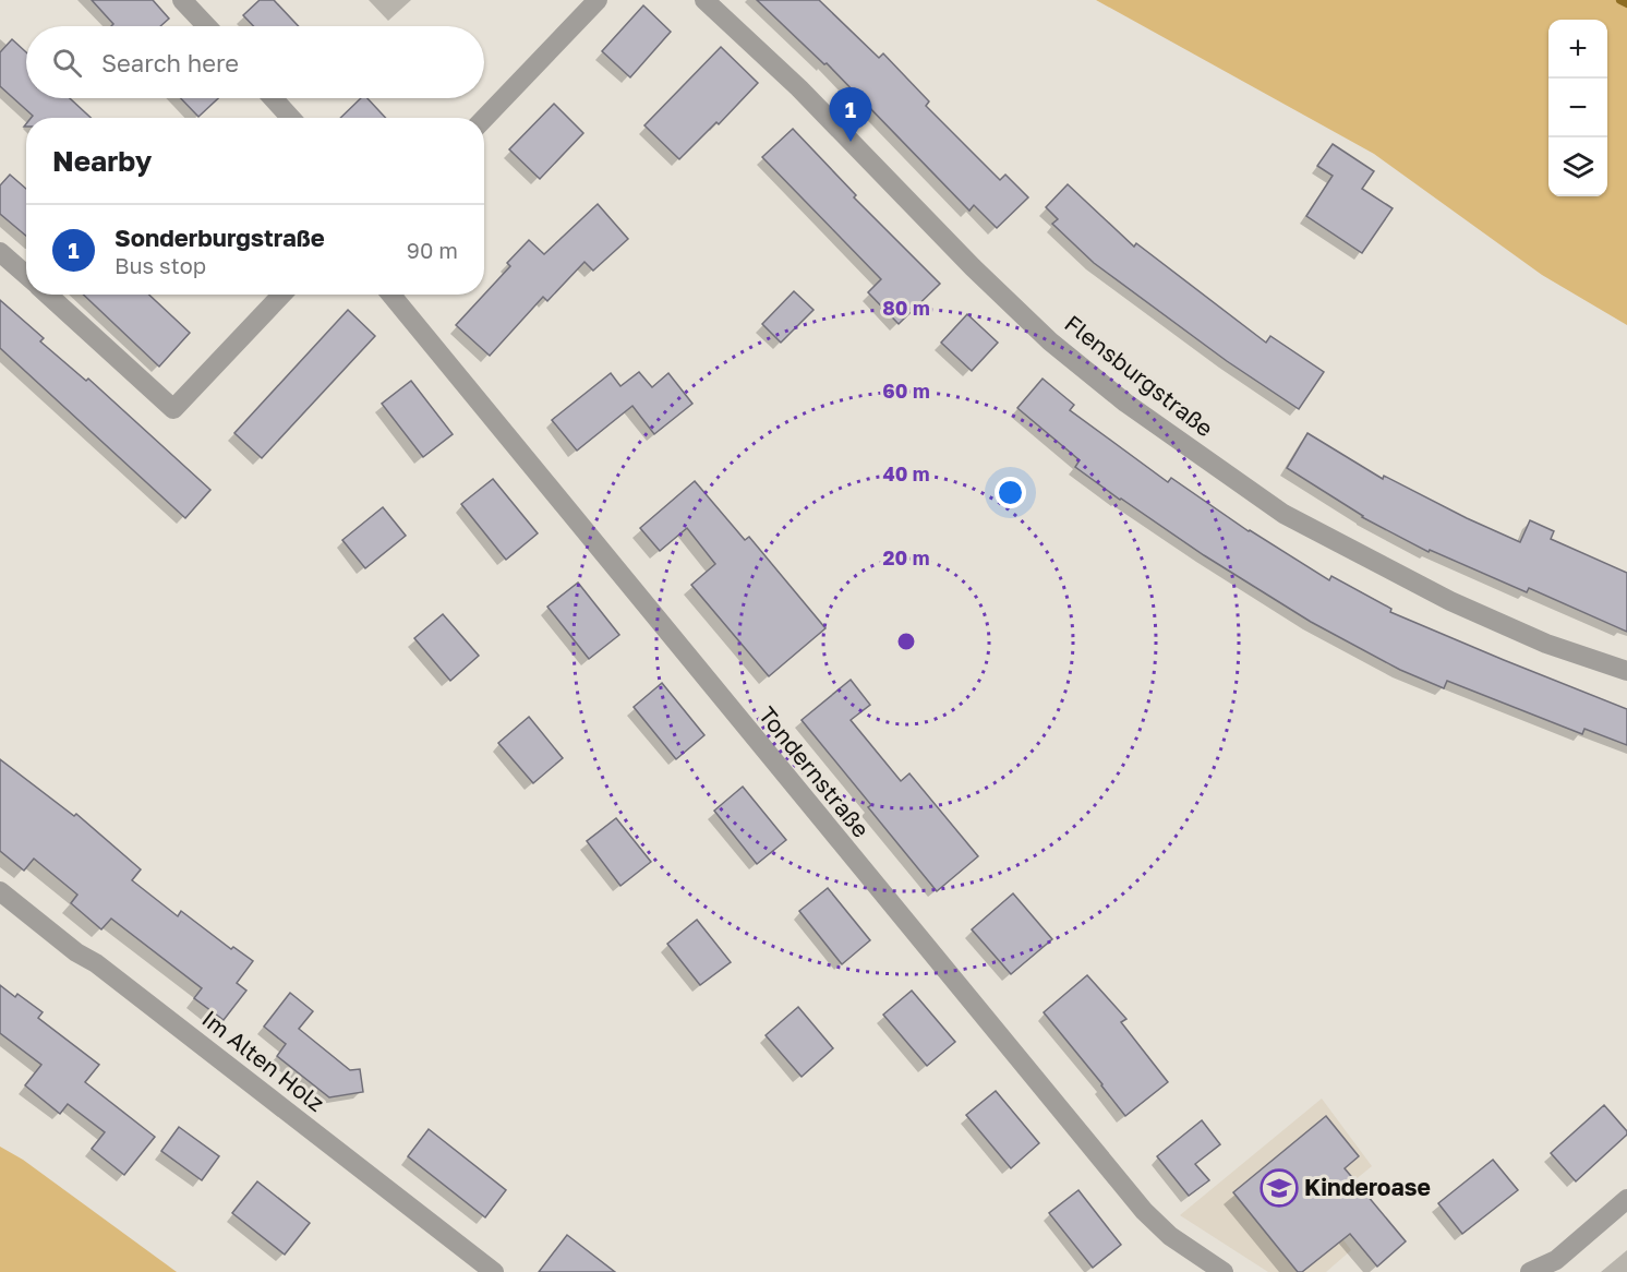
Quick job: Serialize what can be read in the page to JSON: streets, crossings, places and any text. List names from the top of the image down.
{
  "streets": {
    "street": ["Flensburgstraße", "Tondernstraße", "Im Alten Holz"]
  },
  "places": {
    "school or university": ["Kinderoase"]
  },
  "page": {
    "map_buttons": ["+", "−"],
    "search": "Search here",
    "pins": "1",
    "heading": "Nearby",
    "list": [
      {
        "mark": "1",
        "name": "Sonderburgstraße",
        "note": "Bus stop",
        "value": "90 m"
      }
    ]
  },
  "rings": [
    "80 m",
    "60 m",
    "40 m",
    "20 m"
  ]
}
